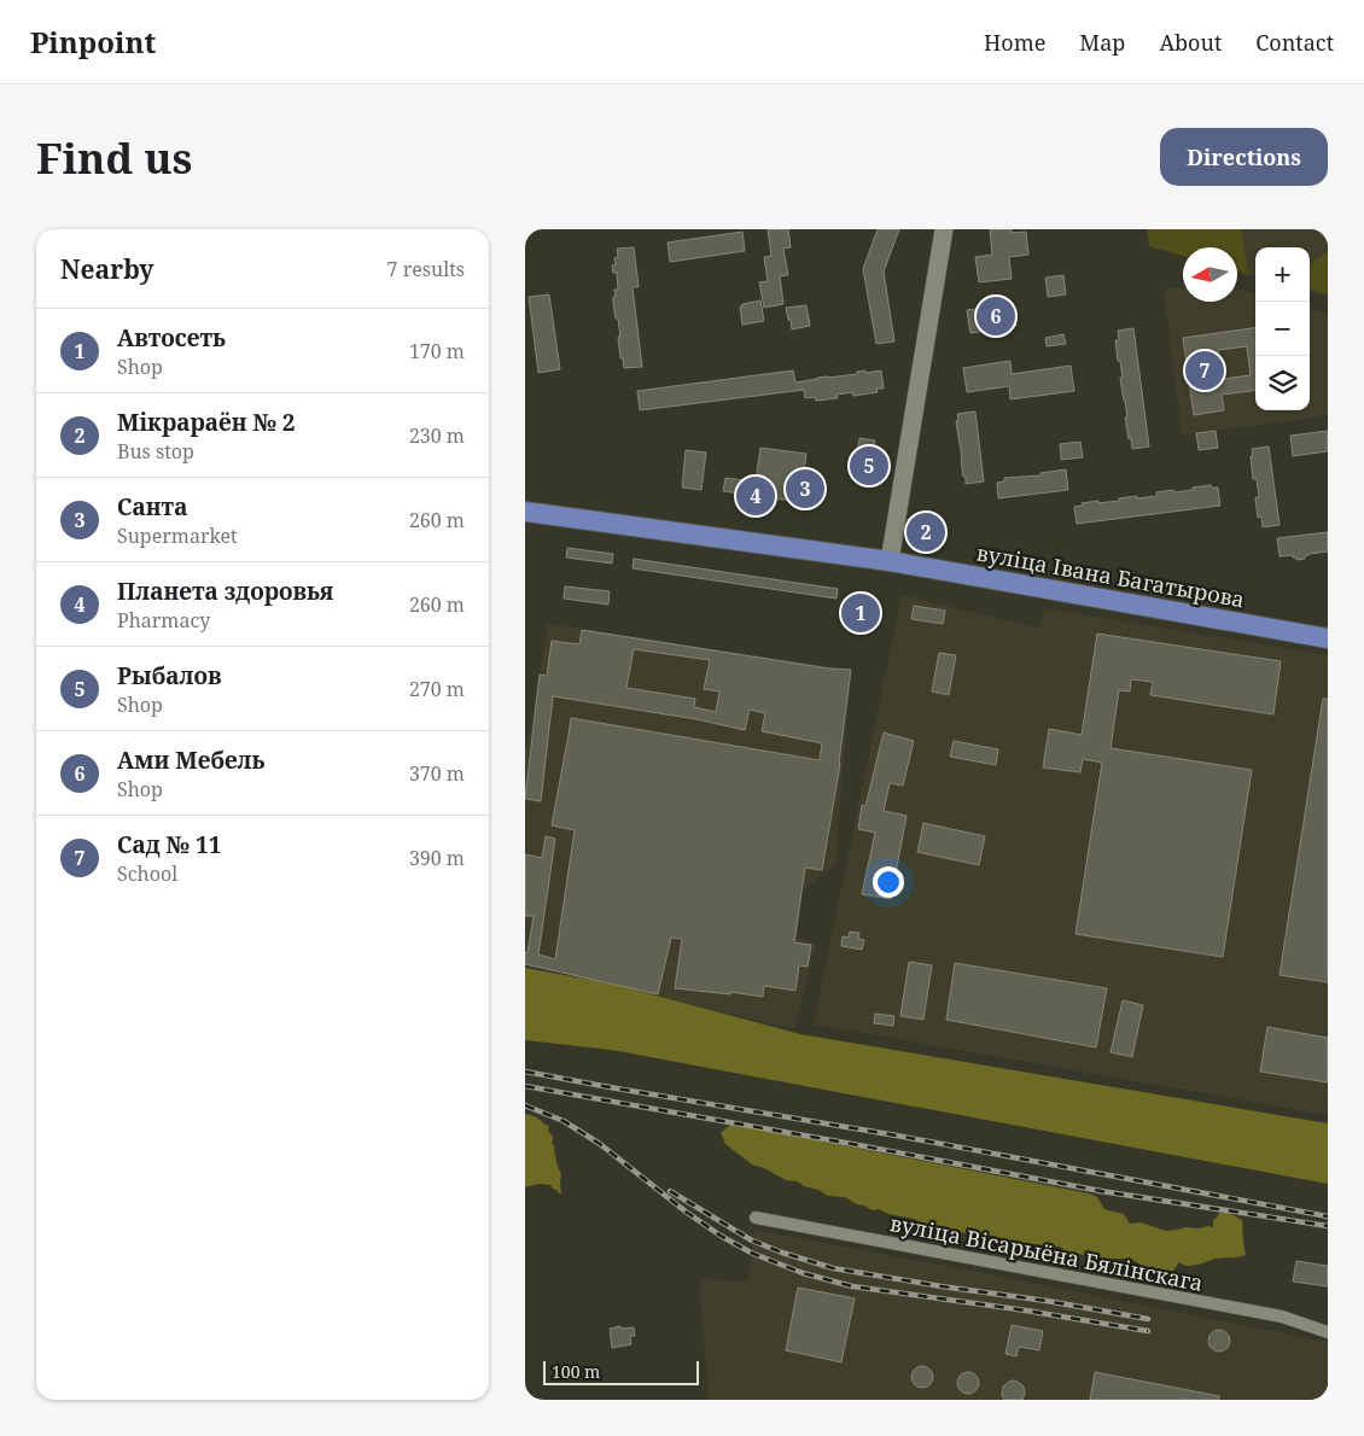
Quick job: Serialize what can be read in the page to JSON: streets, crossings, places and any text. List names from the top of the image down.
{
  "streets": {
    "main road": ["вуліца Івана Багатырова"],
    "street": ["вуліца Вісарыёна Бялінскага"]
  },
  "scale_bar": "100 m",
  "north": "left",
  "page": {
    "header": "Pinpoint",
    "nav": [
      "Home",
      "Map",
      "About",
      "Contact"
    ],
    "buttons": "Directions",
    "title": "Find us",
    "heading": ["Nearby", "7 results"],
    "map_buttons": ["+", "−"],
    "pins": [
      "6",
      "7",
      "5",
      "3",
      "4",
      "2",
      "1"
    ],
    "list": [
      {
        "mark": "1",
        "name": "Автосеть",
        "note": "Shop",
        "value": "170 m"
      },
      {
        "mark": "2",
        "name": "Мікрараён № 2",
        "note": "Bus stop",
        "value": "230 m"
      },
      {
        "mark": "3",
        "name": "Санта",
        "note": "Supermarket",
        "value": "260 m"
      },
      {
        "mark": "4",
        "name": "Планета здоровья",
        "note": "Pharmacy",
        "value": "260 m"
      },
      {
        "mark": "5",
        "name": "Рыбалов",
        "note": "Shop",
        "value": "270 m"
      },
      {
        "mark": "6",
        "name": "Ами Мебель",
        "note": "Shop",
        "value": "370 m"
      },
      {
        "mark": "7",
        "name": "Сад № 11",
        "note": "School",
        "value": "390 m"
      }
    ],
    "scale": "100 m"
  }
}
